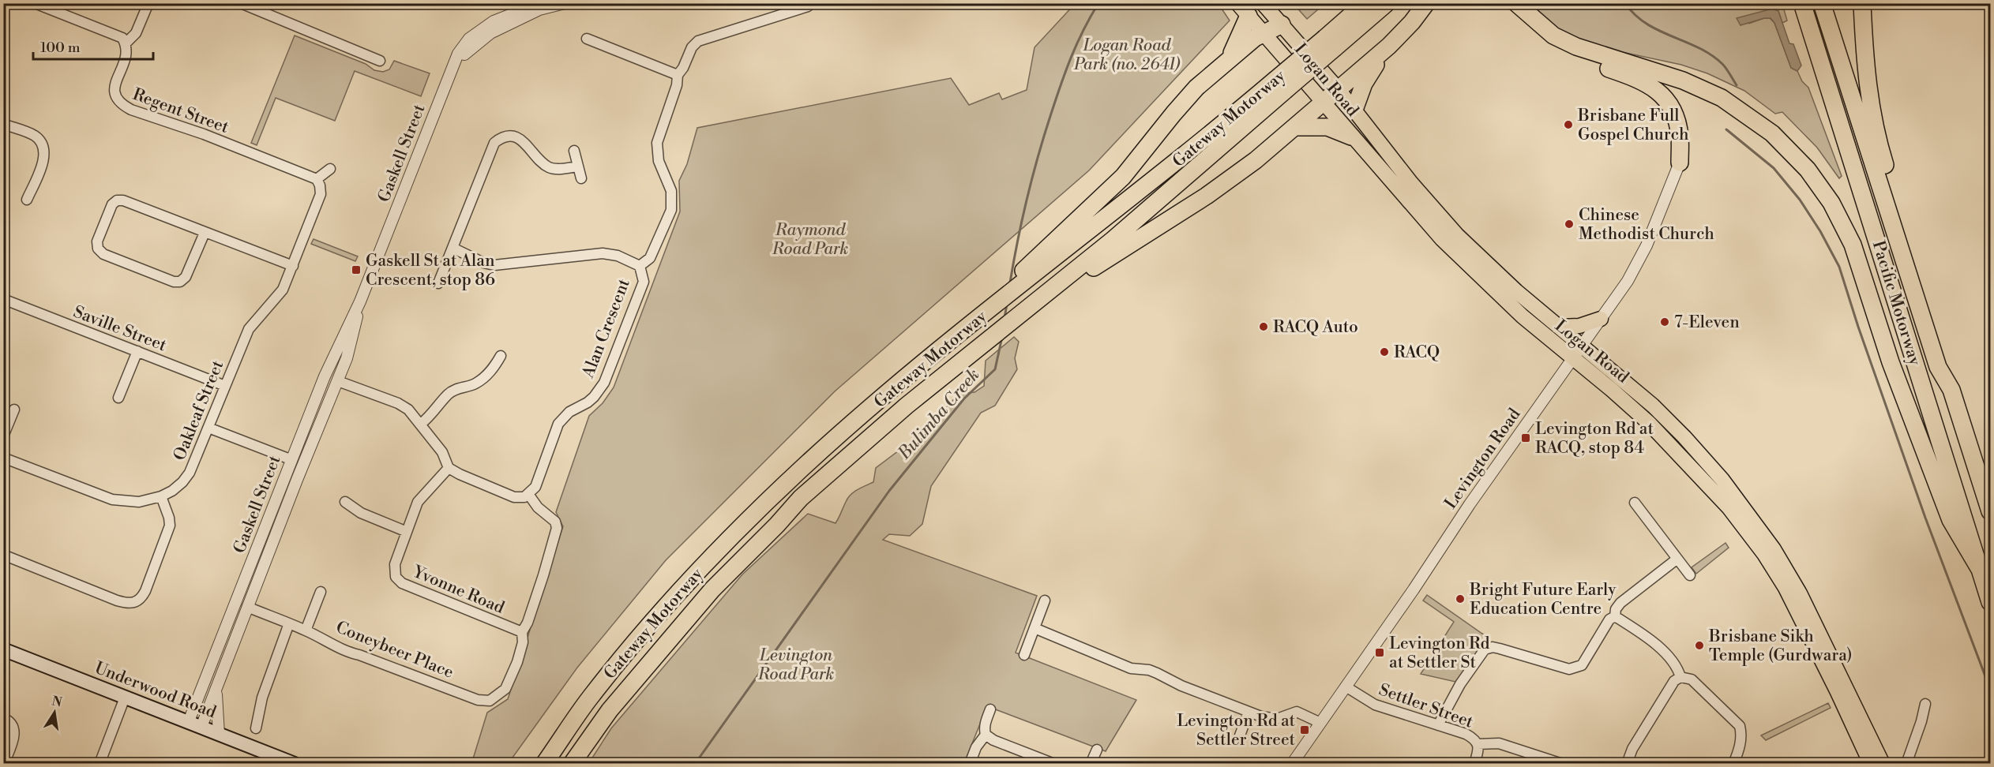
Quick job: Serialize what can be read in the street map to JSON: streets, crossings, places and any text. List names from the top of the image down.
{
  "streets": {
    "highway": ["Gateway Motorway", "Pacific Motorway"],
    "main road": ["Logan Road", "Underwood Road"],
    "street": [
      "Regent Street",
      "Gaskell Street",
      "Saville Street",
      "Alan Crescent",
      "Oakleaf Street",
      "Levington Road",
      "Yvonne Road",
      "Coneybeer Place",
      "Settler Street"
    ]
  },
  "crossings": [
    ["Logan Road", "Levington Road"],
    ["Regent Street", "Oakleaf Street"],
    ["Gaskell Street", "Coneybeer Place"],
    ["Gaskell Street", "Underwood Road"],
    ["Saville Street", "Oakleaf Street"],
    ["Levington Road", "Settler Street"],
    ["Yvonne Road", "Coneybeer Place"]
  ],
  "water": ["Bulimba Creek"],
  "parks": ["Logan Road Park (no. 2641)", "Raymond Road Park", "Levington Road Park"],
  "places": {
    "other": [
      "Brisbane Full Gospel Church",
      "Chinese Methodist Church",
      "7-Eleven",
      "RACQ Auto",
      "RACQ",
      "Bright Future Early Education Centre",
      "Brisbane Sikh Temple (Gurdwara)"
    ],
    "transit": [
      "Gaskell St at Alan Crescent, stop 86",
      "Levington Rd at RACQ, stop 84",
      "Levington Rd at Settler St",
      "Levington Rd at Settler Street"
    ]
  },
  "scale_bar": "100 m",
  "north": "top"
}
